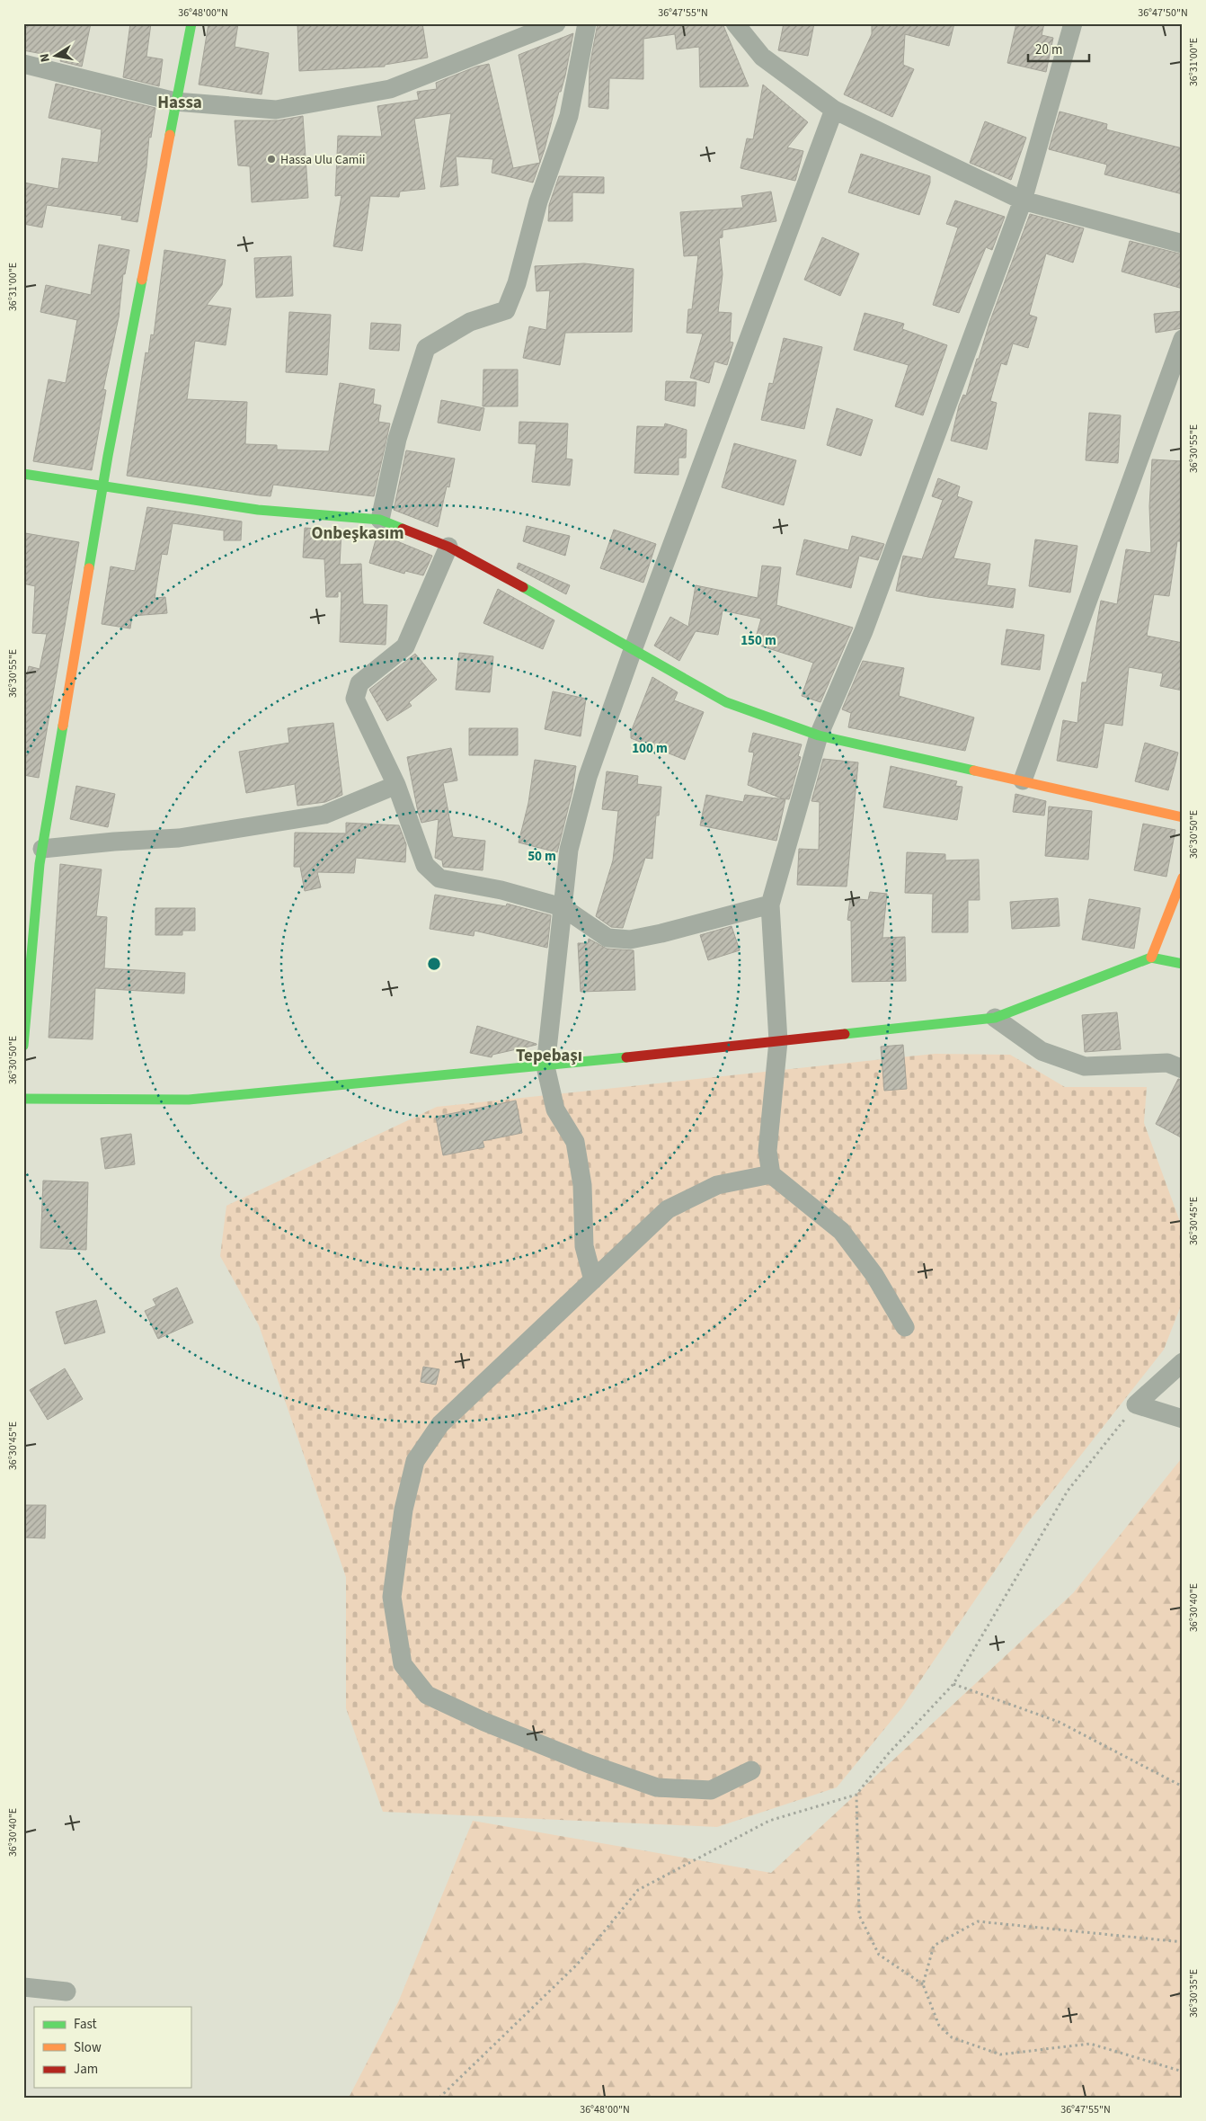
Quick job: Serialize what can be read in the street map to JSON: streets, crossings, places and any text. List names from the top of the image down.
{
  "districts": ["Hassa", "Onbeşkasım", "Tepebaşı"],
  "places": ["Hassa Ulu Camii"],
  "legend": ["Fast", "Slow", "Jam"],
  "scale_bar": "20 m",
  "north": "left",
  "coordinates": [
    "36°48'00\"N",
    "36°47'55\"N",
    "36°47'50\"N",
    "36°31'00\"E",
    "36°30'55\"E",
    "36°30'50\"E",
    "36°30'45\"E",
    "36°30'40\"E",
    "36°30'35\"E"
  ],
  "rings": ["150 m", "100 m", "50 m"]
}
